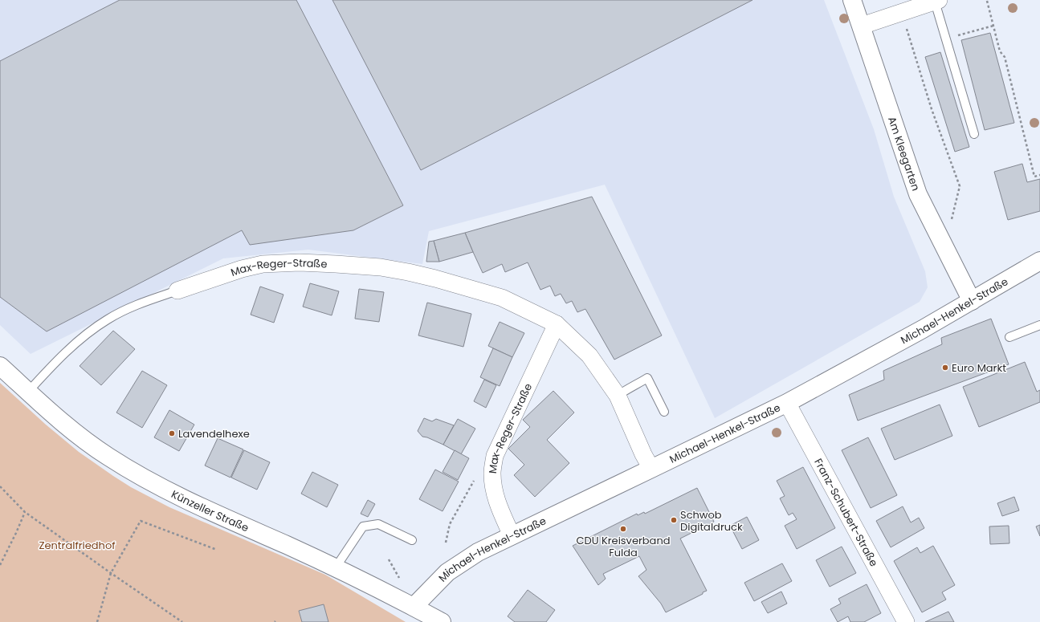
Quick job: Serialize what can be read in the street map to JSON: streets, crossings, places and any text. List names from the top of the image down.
{
  "streets": {
    "main road": ["Am Kleegarten", "Michael-Henkel-Straße", "Künzeller Straße"],
    "street": ["Max-Reger-Straße", "Franz-Schubert-Straße"]
  },
  "crossings": [
    ["Am Kleegarten", "Michael-Henkel-Straße"],
    ["Max-Reger-Straße", "Michael-Henkel-Straße"],
    ["Max-Reger-Straße", "Künzeller Straße"],
    ["Michael-Henkel-Straße", "Künzeller Straße"],
    ["Michael-Henkel-Straße", "Franz-Schubert-Straße"]
  ],
  "parks": ["Zentralfriedhof"],
  "places": [
    "Euro Markt",
    "Lavendelhexe",
    "Schwob Digitaldruck",
    "CDU Kreisverband Fulda"
  ]
}
